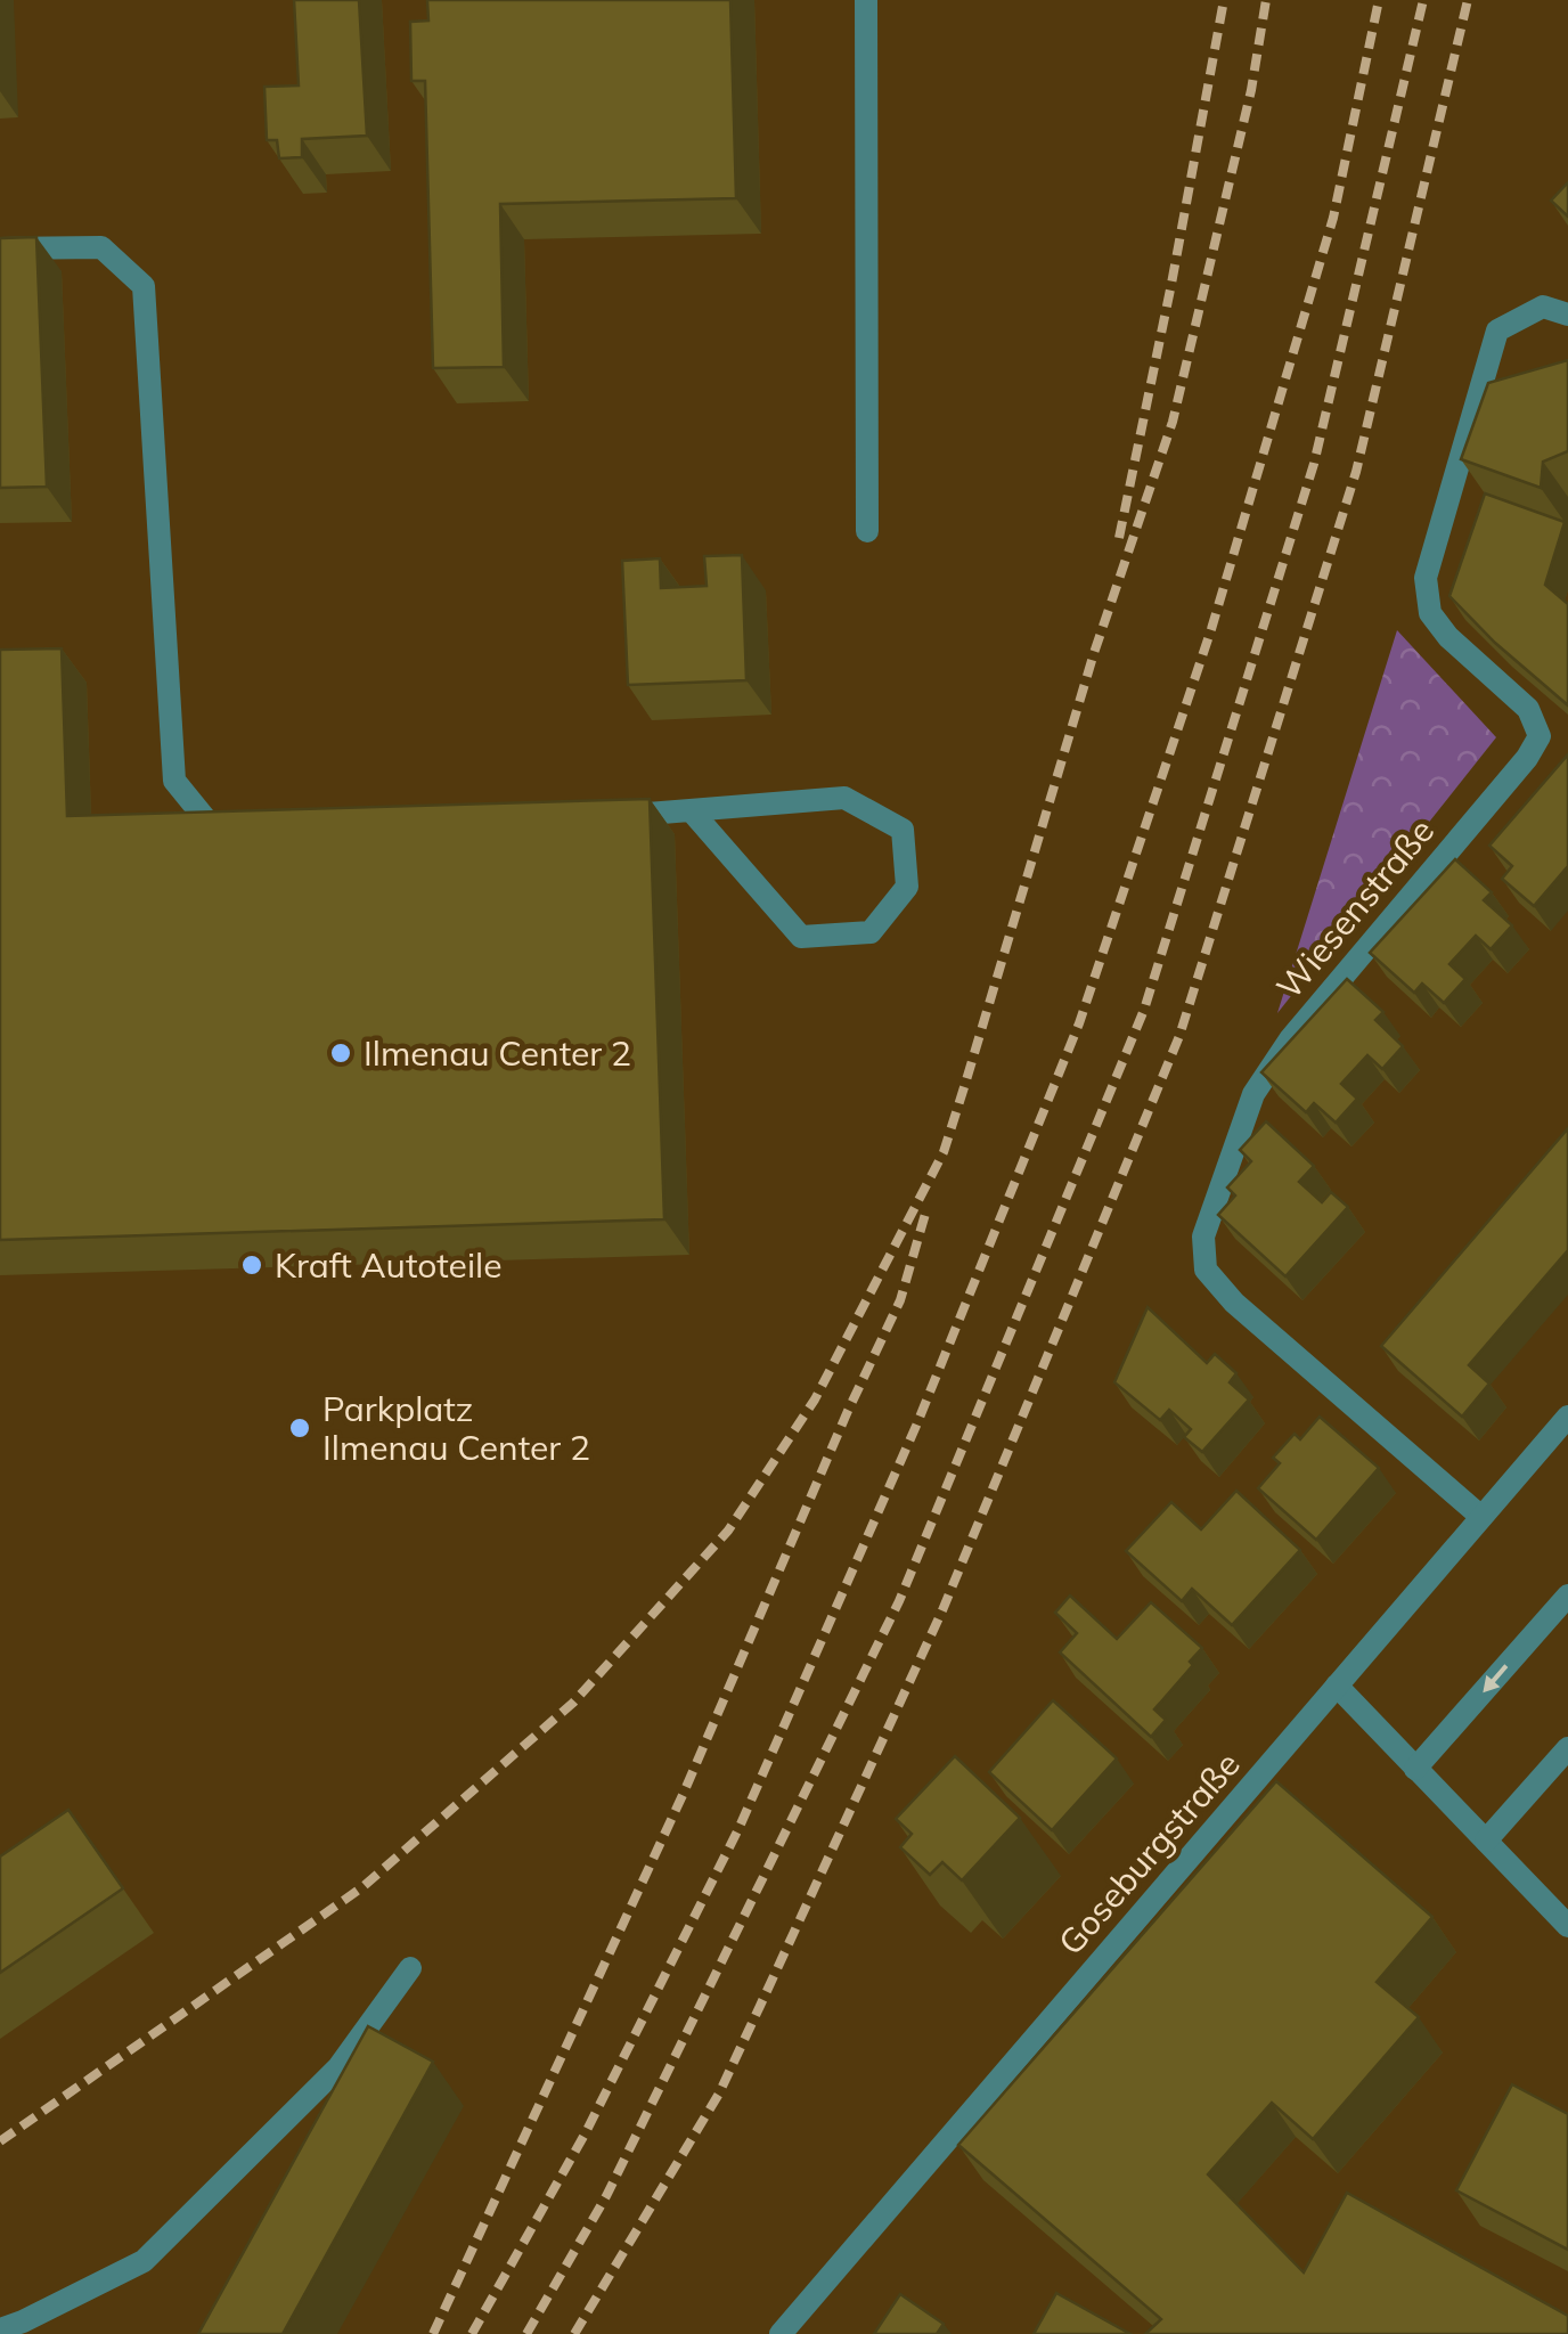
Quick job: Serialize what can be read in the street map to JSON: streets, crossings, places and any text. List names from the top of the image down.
{
  "streets": {
    "street": ["Wiesenstraße", "Goseburgstraße"]
  },
  "crossings": [
    ["Wiesenstraße", "Goseburgstraße"]
  ],
  "places": ["Ilmenau Center 2", "Kraft Autoteile", "Parkplatz Ilmenau Center 2"]
}
